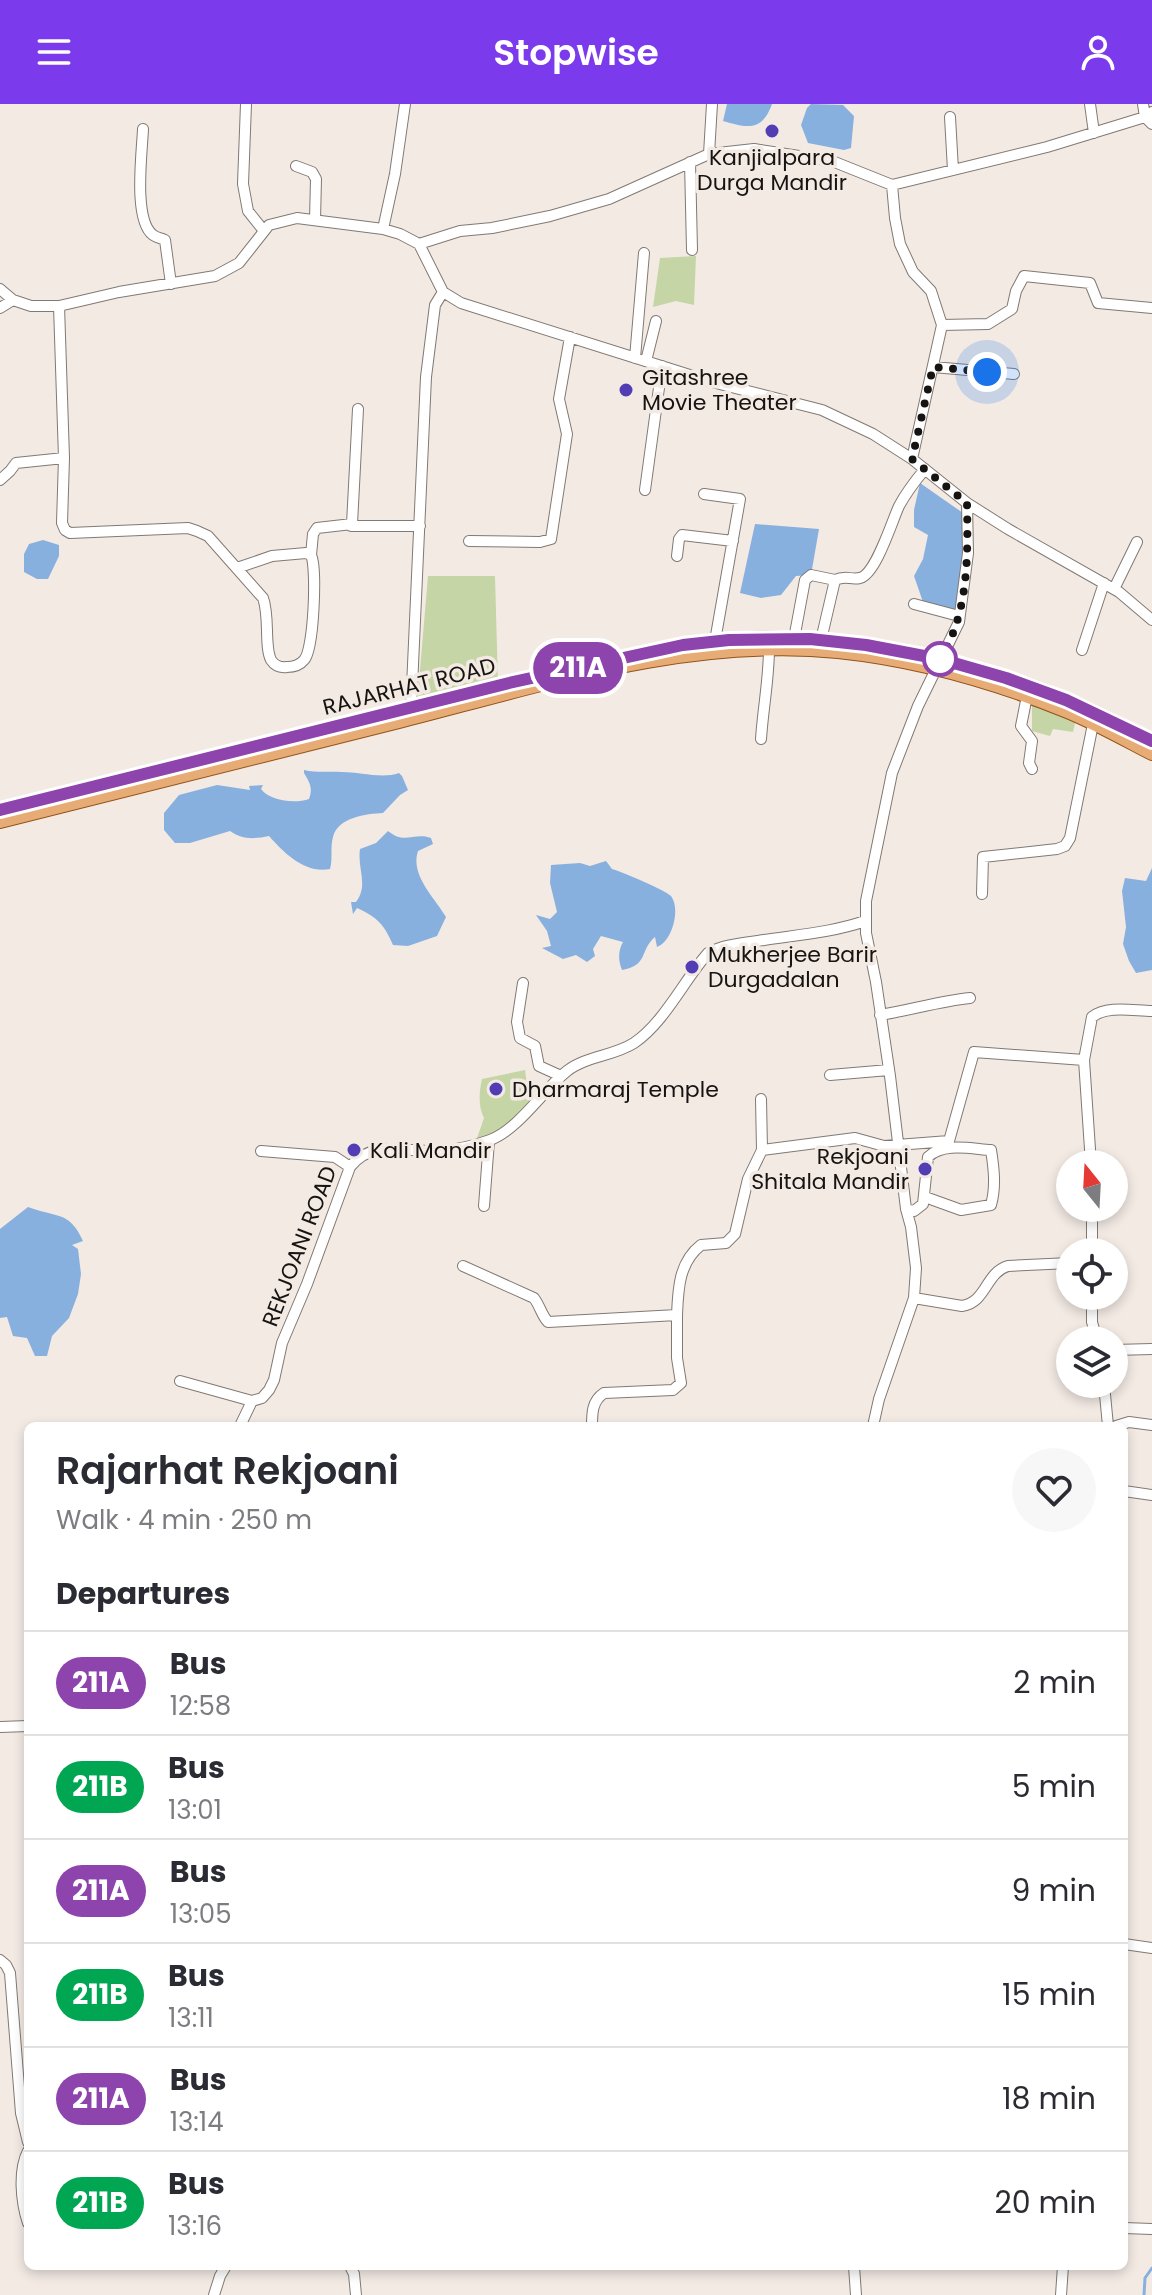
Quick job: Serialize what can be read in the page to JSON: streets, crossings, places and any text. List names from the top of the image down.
{
  "streets": {
    "main road": ["RAJARHAT ROAD"],
    "street": ["REKJOANI ROAD"]
  },
  "places": [
    "Kanjialpara Durga Mandir",
    "Gitashree Movie Theater",
    "Mukherjee Barir Durgadalan",
    "Dharmaraj Temple",
    "Kali Mandir",
    "Rekjoani Shitala Mandir"
  ],
  "lines": ["bus line 211A"],
  "north": "top",
  "page": {
    "header": "Stopwise",
    "on_map": "211A",
    "heading": [
      ["Rajarhat Rekjoani", "Walk · 4 min · 250 m"],
      "Departures"
    ],
    "list": [
      {
        "mark": "211A",
        "name": "Bus",
        "note": "12:58",
        "value": "2 min"
      },
      {
        "mark": "211B",
        "name": "Bus",
        "note": "13:01",
        "value": "5 min"
      },
      {
        "mark": "211A",
        "name": "Bus",
        "note": "13:05",
        "value": "9 min"
      },
      {
        "mark": "211B",
        "name": "Bus",
        "note": "13:11",
        "value": "15 min"
      },
      {
        "mark": "211A",
        "name": "Bus",
        "note": "13:14",
        "value": "18 min"
      },
      {
        "mark": "211B",
        "name": "Bus",
        "note": "13:16",
        "value": "20 min"
      }
    ]
  }
}
